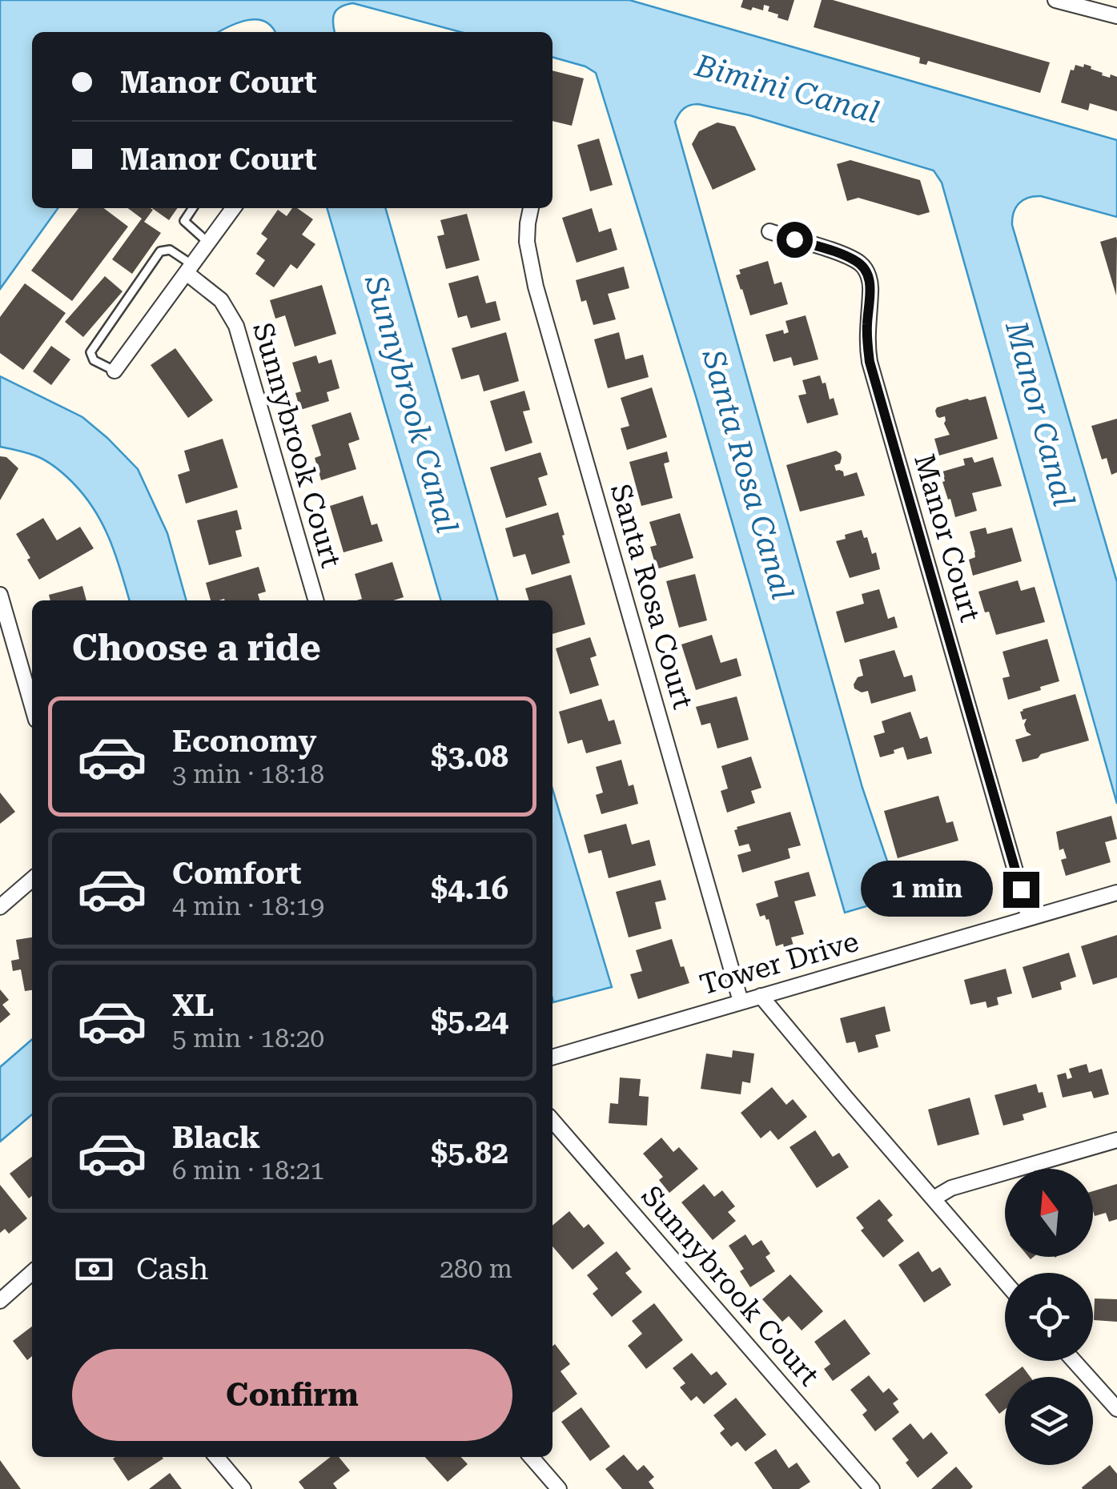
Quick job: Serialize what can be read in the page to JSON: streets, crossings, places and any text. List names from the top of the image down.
{
  "streets": {
    "street": [
      "Sunnybrook Court",
      "Manor Court",
      "Santa Rosa Court",
      "Tower Drive"
    ]
  },
  "crossings": [
    ["Manor Court", "Tower Drive"],
    ["Santa Rosa Court", "Tower Drive"]
  ],
  "water": [
    "Bimini Canal",
    "Sunnybrook Canal",
    "Manor Canal",
    "Santa Rosa Canal"
  ],
  "north": "top",
  "page": {
    "banner": ["Manor Court", "Manor Court"],
    "heading": "Choose a ride",
    "list": [
      {
        "name": "Economy",
        "note": "3 min · 18:18",
        "value": "$3.08"
      },
      {
        "name": "Comfort",
        "note": "4 min · 18:19",
        "value": "$4.16"
      },
      {
        "name": "XL",
        "note": "5 min · 18:20",
        "value": "$5.24"
      },
      {
        "name": "Black",
        "note": "6 min · 18:21",
        "value": "$5.82"
      }
    ],
    "bubble": "1 min",
    "pay": ["Cash", "280 m"],
    "buttons": "Confirm"
  }
}
